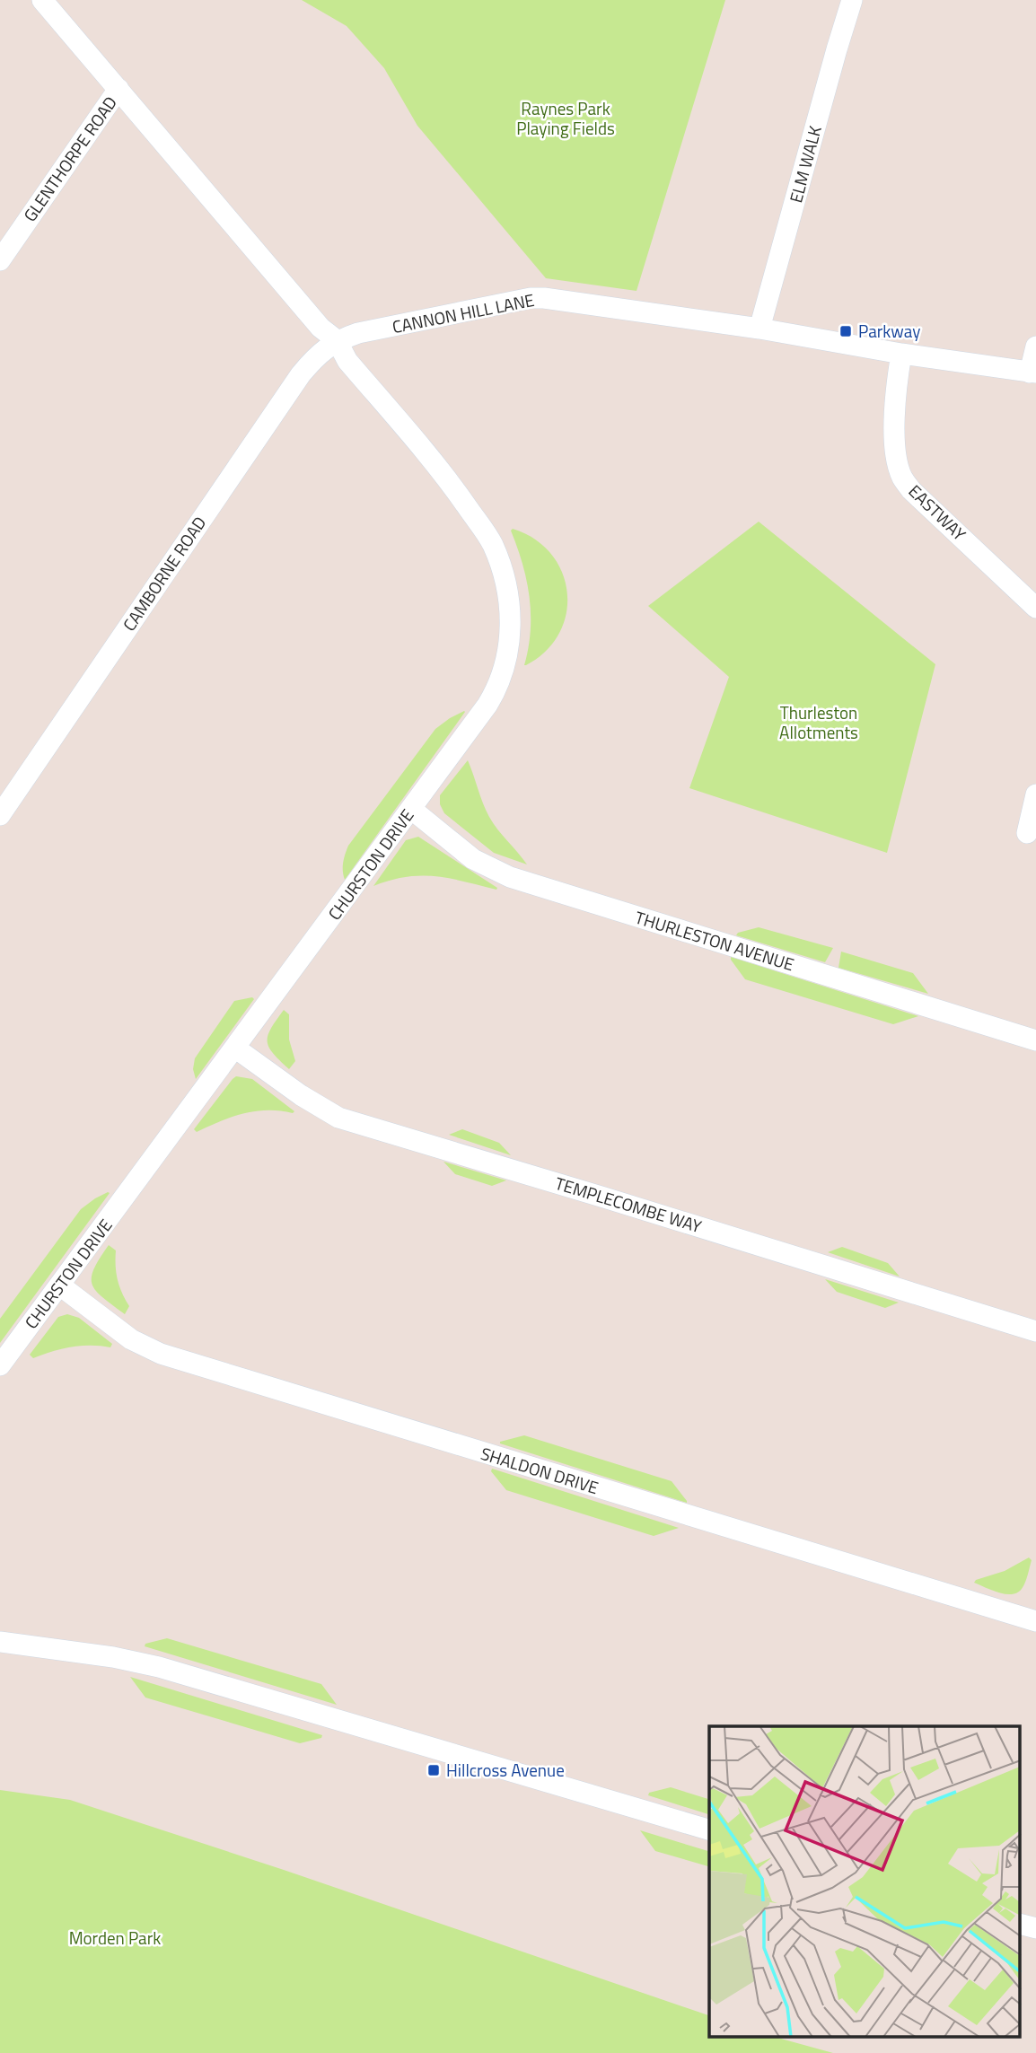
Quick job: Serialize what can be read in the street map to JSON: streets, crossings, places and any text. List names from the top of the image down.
{
  "streets": {
    "street": [
      "GLENTHORPE ROAD",
      "ELM WALK",
      "CANNON HILL LANE",
      "EASTWAY",
      "CAMBORNE ROAD",
      "CHURSTON DRIVE",
      "THURLESTON AVENUE",
      "TEMPLECOMBE WAY",
      "SHALDON DRIVE"
    ]
  },
  "crossings": [
    ["ELM WALK", "CANNON HILL LANE"],
    ["CANNON HILL LANE", "EASTWAY"],
    ["CANNON HILL LANE", "CAMBORNE ROAD"],
    ["CANNON HILL LANE", "CHURSTON DRIVE"],
    ["CAMBORNE ROAD", "CHURSTON DRIVE"],
    ["CHURSTON DRIVE", "THURLESTON AVENUE"],
    ["CHURSTON DRIVE", "TEMPLECOMBE WAY"],
    ["CHURSTON DRIVE", "SHALDON DRIVE"]
  ],
  "parks": ["Raynes Park Playing Fields", "Thurleston Allotments", "Morden Park"],
  "places": {
    "transit": ["Parkway", "Hillcross Avenue"]
  }
}
